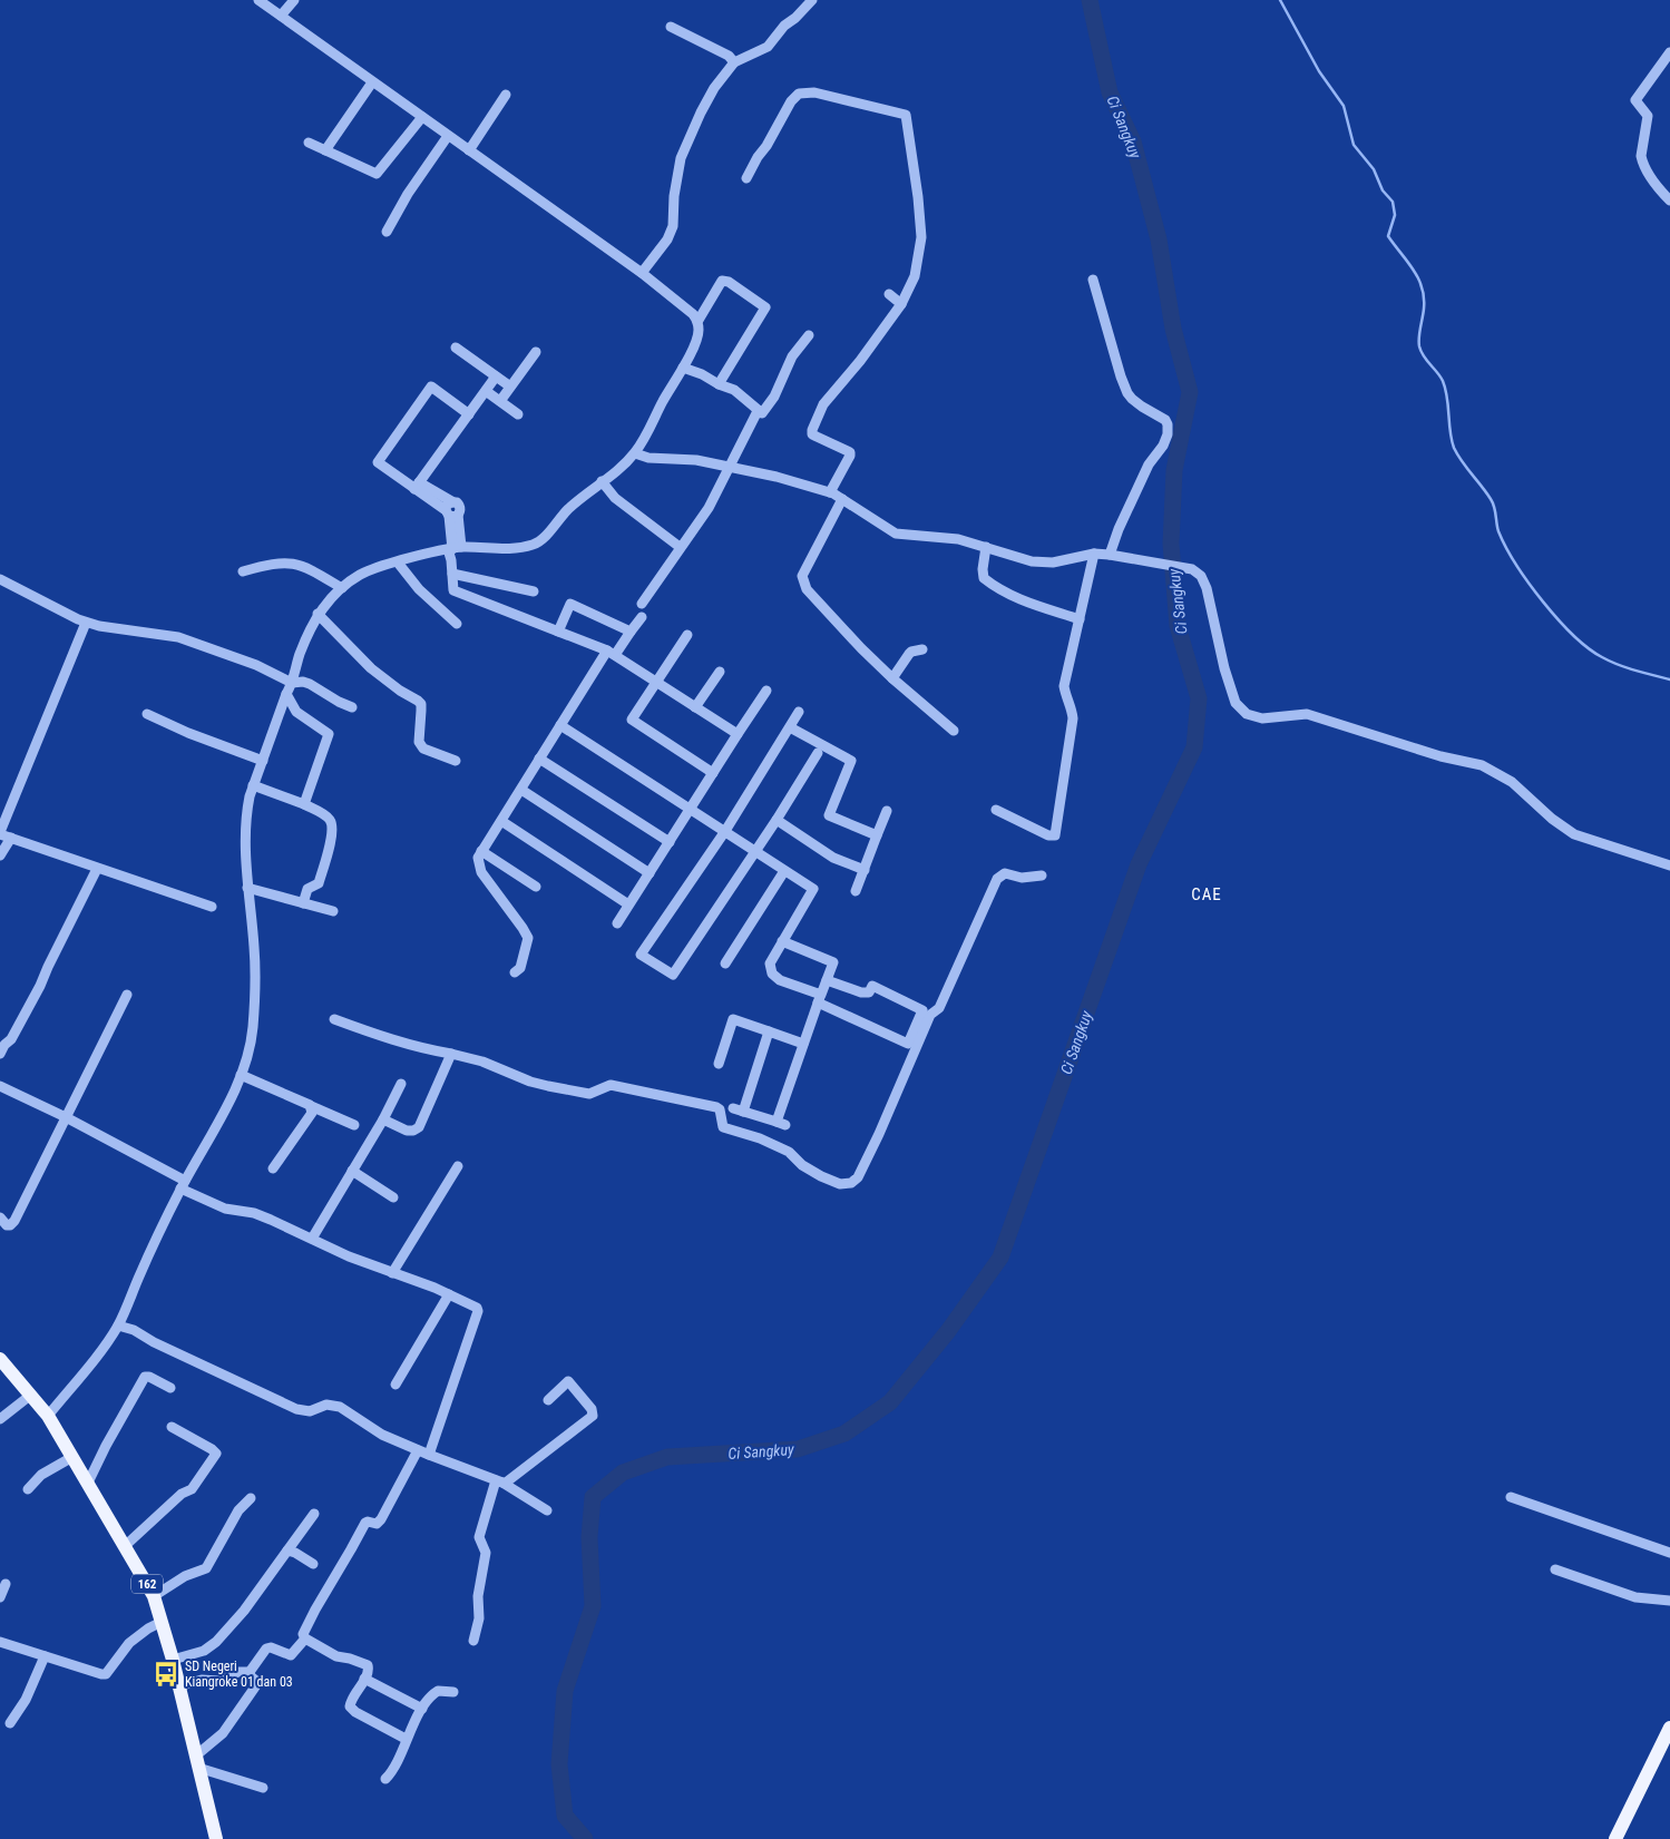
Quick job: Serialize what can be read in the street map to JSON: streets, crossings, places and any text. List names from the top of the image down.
{
  "streets": {
    "main road": ["162"]
  },
  "districts": ["CAE"],
  "water": ["Ci Sangkuy"],
  "places": {
    "bus stop": ["SD Negeri Kiangroke 01 dan 03"]
  }
}
